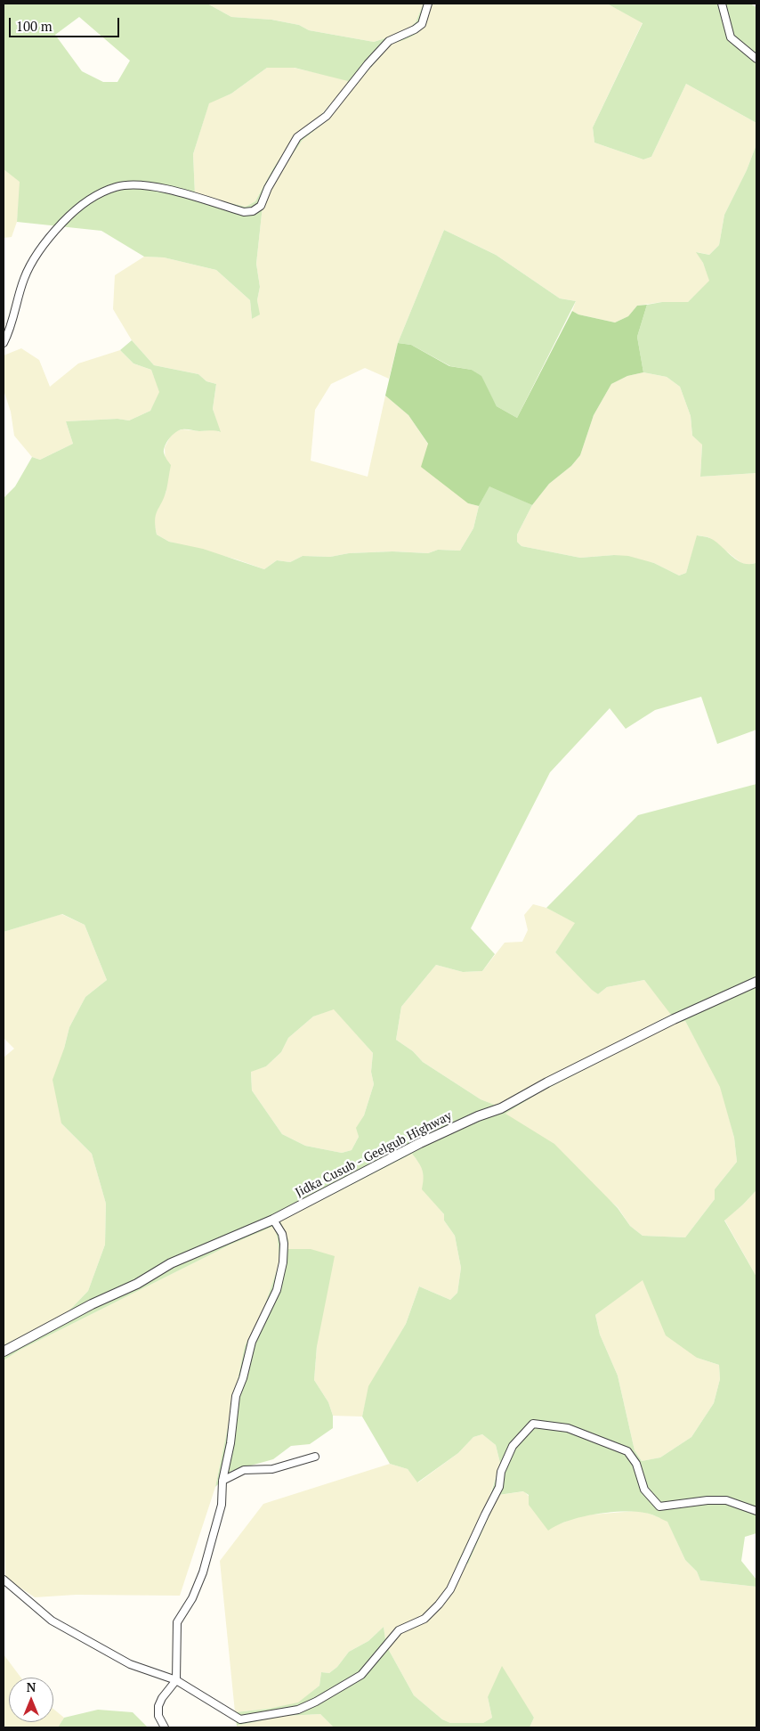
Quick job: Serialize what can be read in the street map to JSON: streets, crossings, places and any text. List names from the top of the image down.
{
  "streets": {
    "street": ["Jidka Cusub - Geelgub Highway"]
  },
  "scale_bar": "100 m",
  "north": "top"
}
